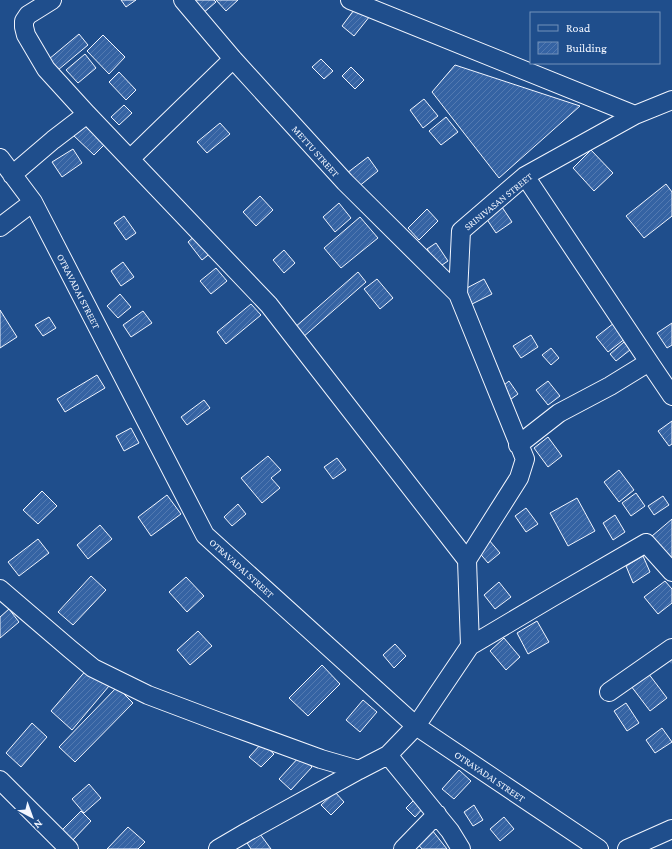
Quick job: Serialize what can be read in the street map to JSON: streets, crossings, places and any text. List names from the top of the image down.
{
  "streets": {
    "street": ["METTU STREET", "SRINIVASAN STREET", "OTRAVADAI STREET"]
  },
  "crossings": [
    ["METTU STREET", "SRINIVASAN STREET"]
  ],
  "legend": ["Road", "Building"],
  "north": "bottom right"
}
